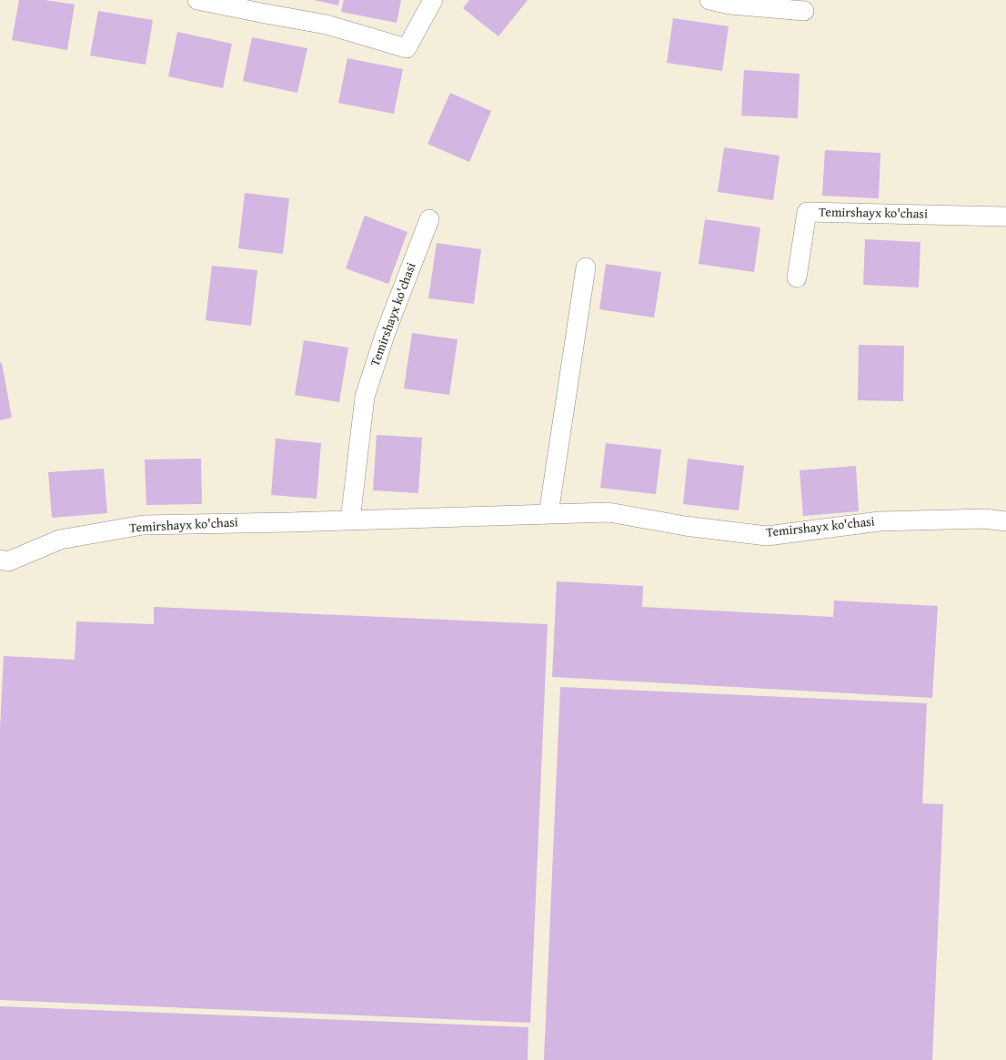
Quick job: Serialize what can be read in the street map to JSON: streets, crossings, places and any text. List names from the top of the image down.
{
  "streets": {
    "street": ["Temirshayx ko'chasi"]
  }
}
